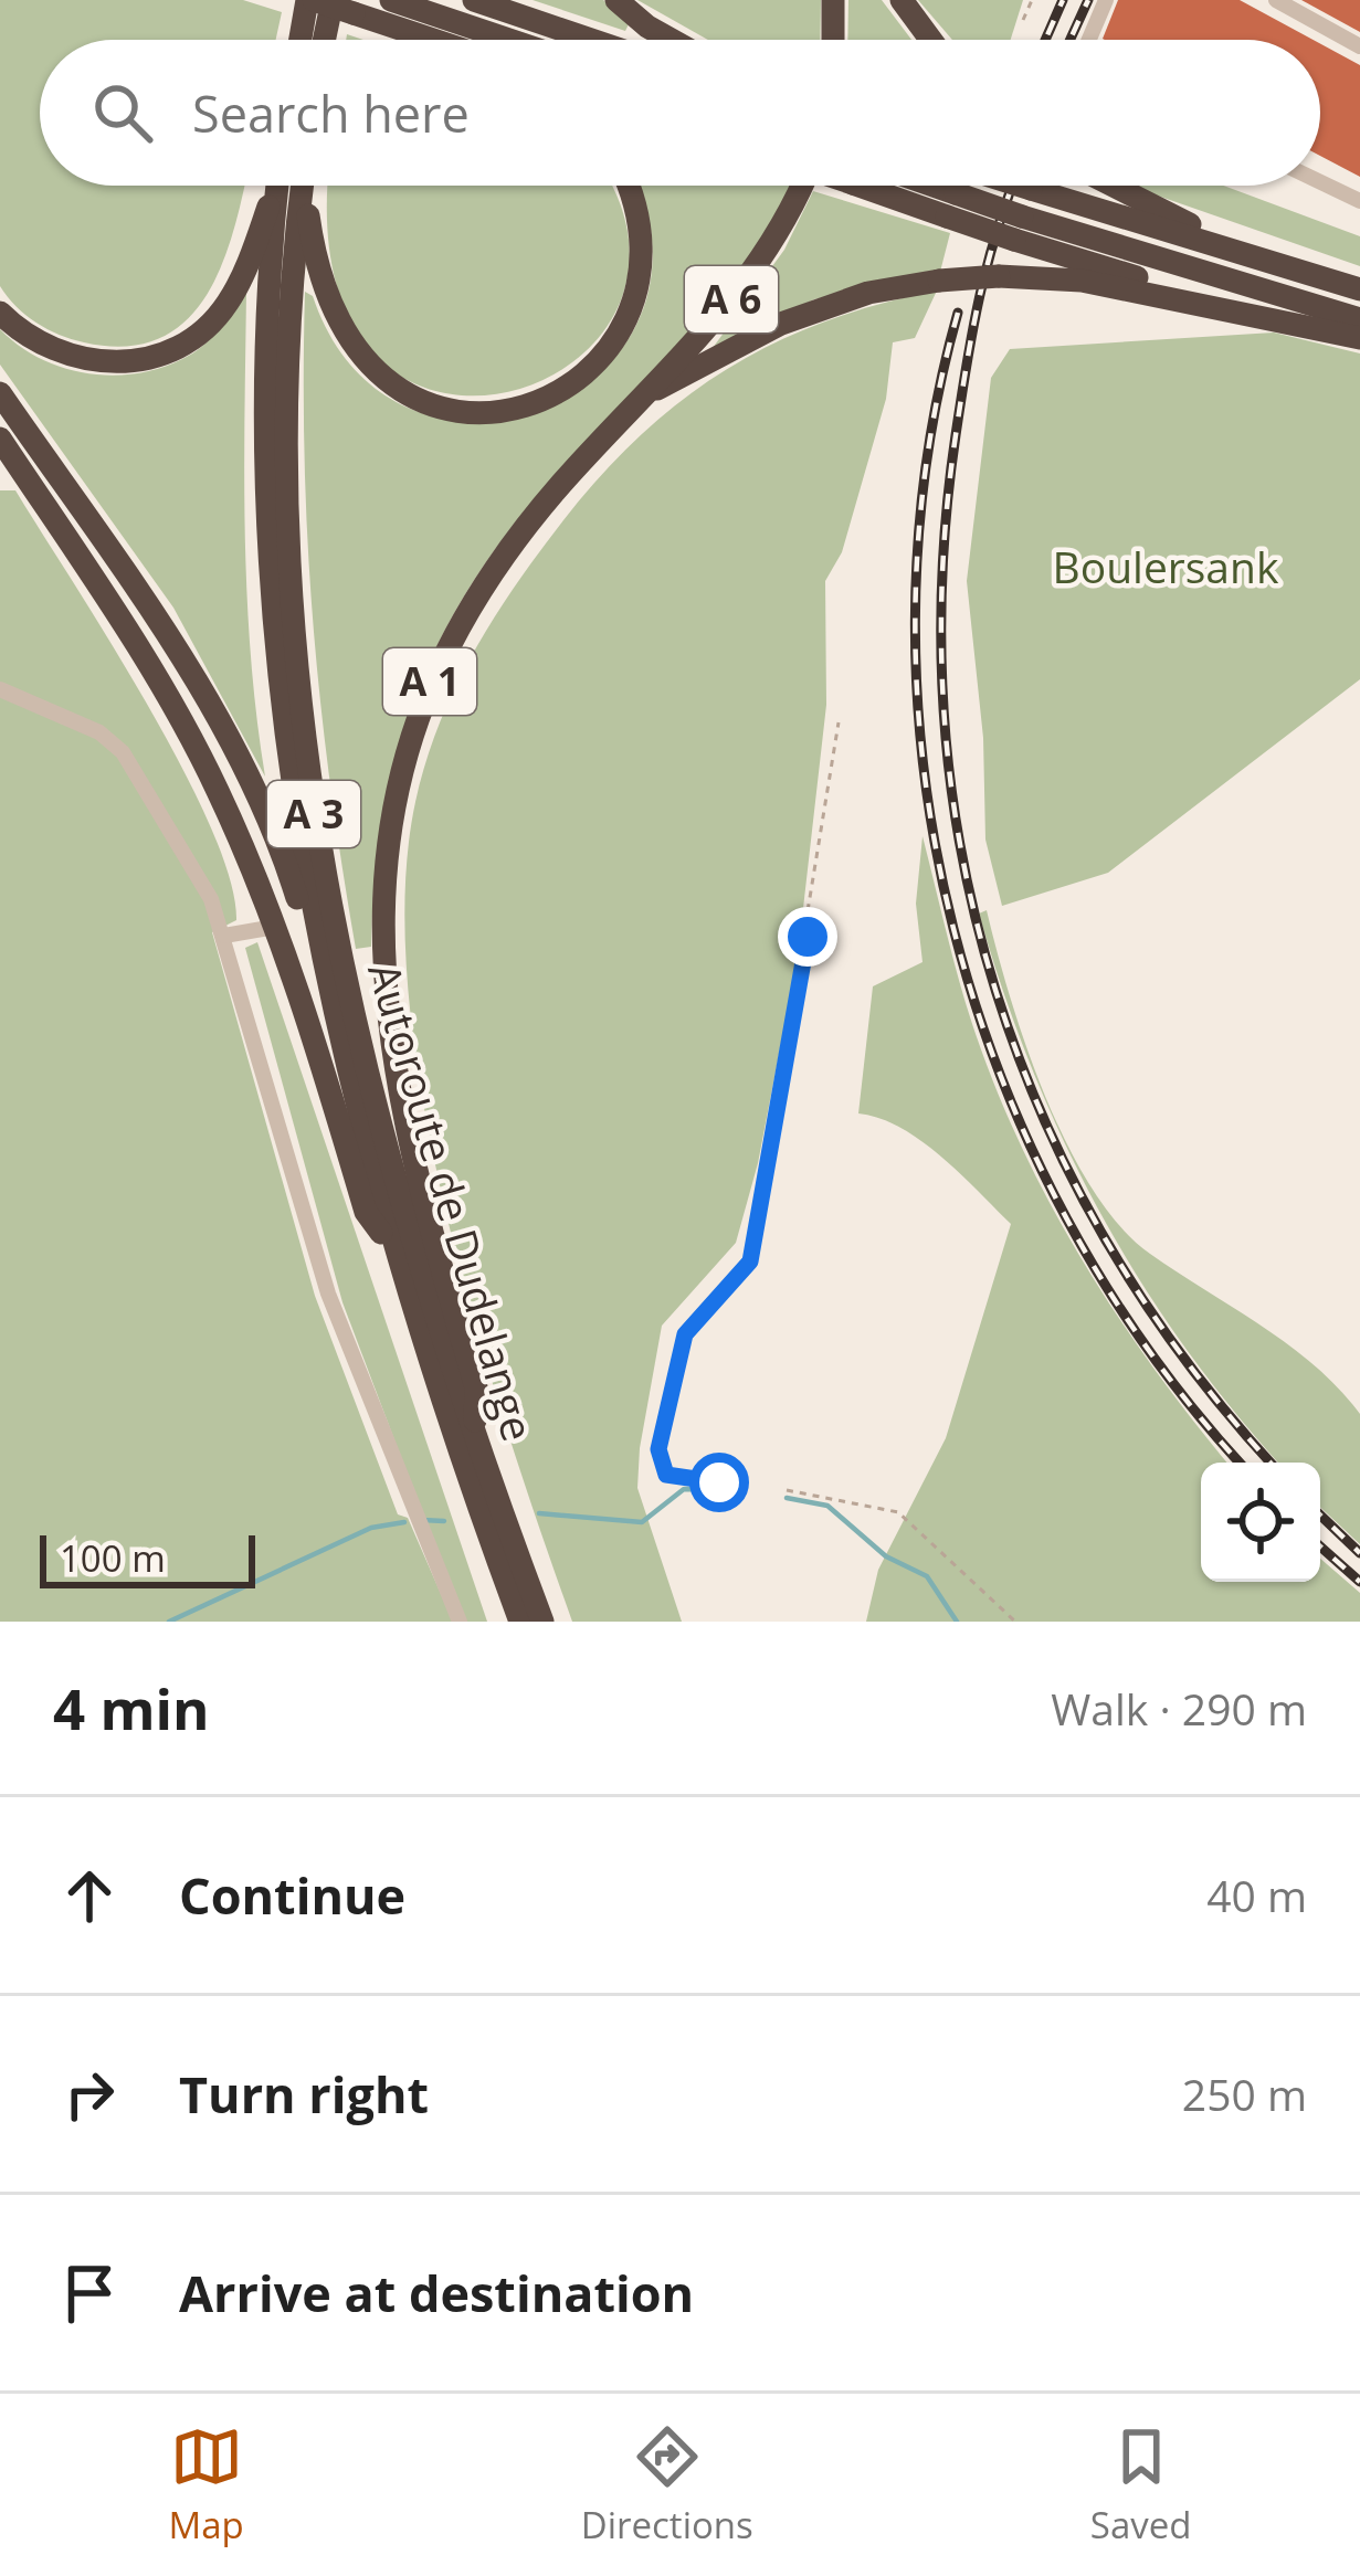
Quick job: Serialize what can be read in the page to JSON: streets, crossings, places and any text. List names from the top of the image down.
{
  "streets": {
    "highway": [
      "A 6",
      "A 1",
      "A 3",
      "Autoroute de Dudelange"
    ]
  },
  "crossings": [
    ["A 6", "A 1"],
    ["A 1", "Autoroute de Dudelange"],
    ["A 3", "Autoroute de Dudelange"]
  ],
  "parks": ["Boulersank"],
  "scale_bar": "100 m",
  "page": {
    "search": "Search here",
    "scale": "100 m",
    "heading": ["4 min", "Walk · 290 m"],
    "list": [
      ["Continue", "40 m"],
      ["Turn right", "250 m"],
      "Arrive at destination"
    ],
    "nav": ["Map", "Directions", "Saved"]
  }
}
